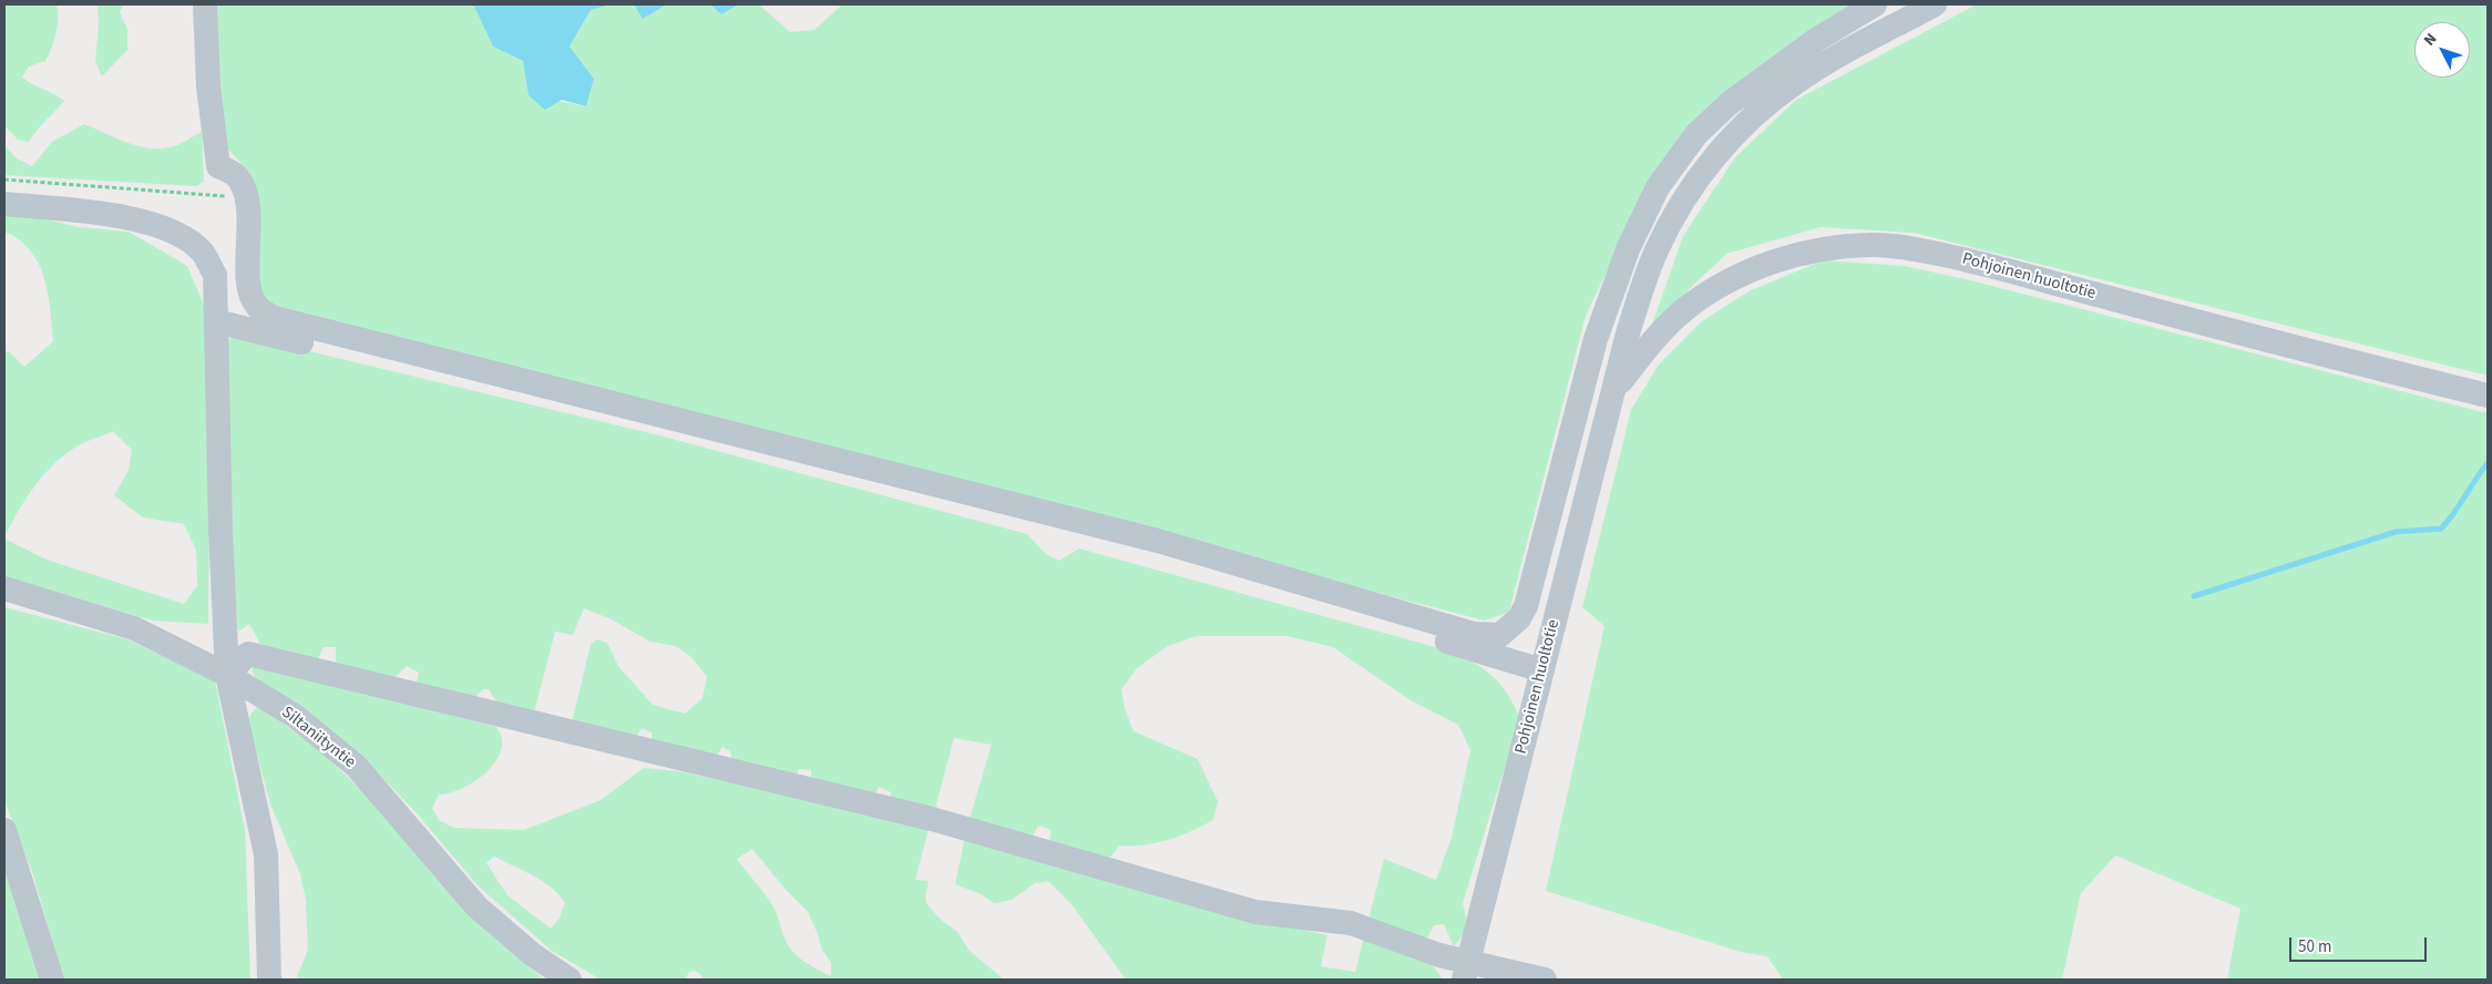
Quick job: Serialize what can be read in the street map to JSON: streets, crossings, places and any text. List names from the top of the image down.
{
  "streets": {
    "lane": ["Pohjoinen huoltotie", "Siltaniityntie"]
  },
  "scale_bar": "50 m",
  "north": "top left"
}
